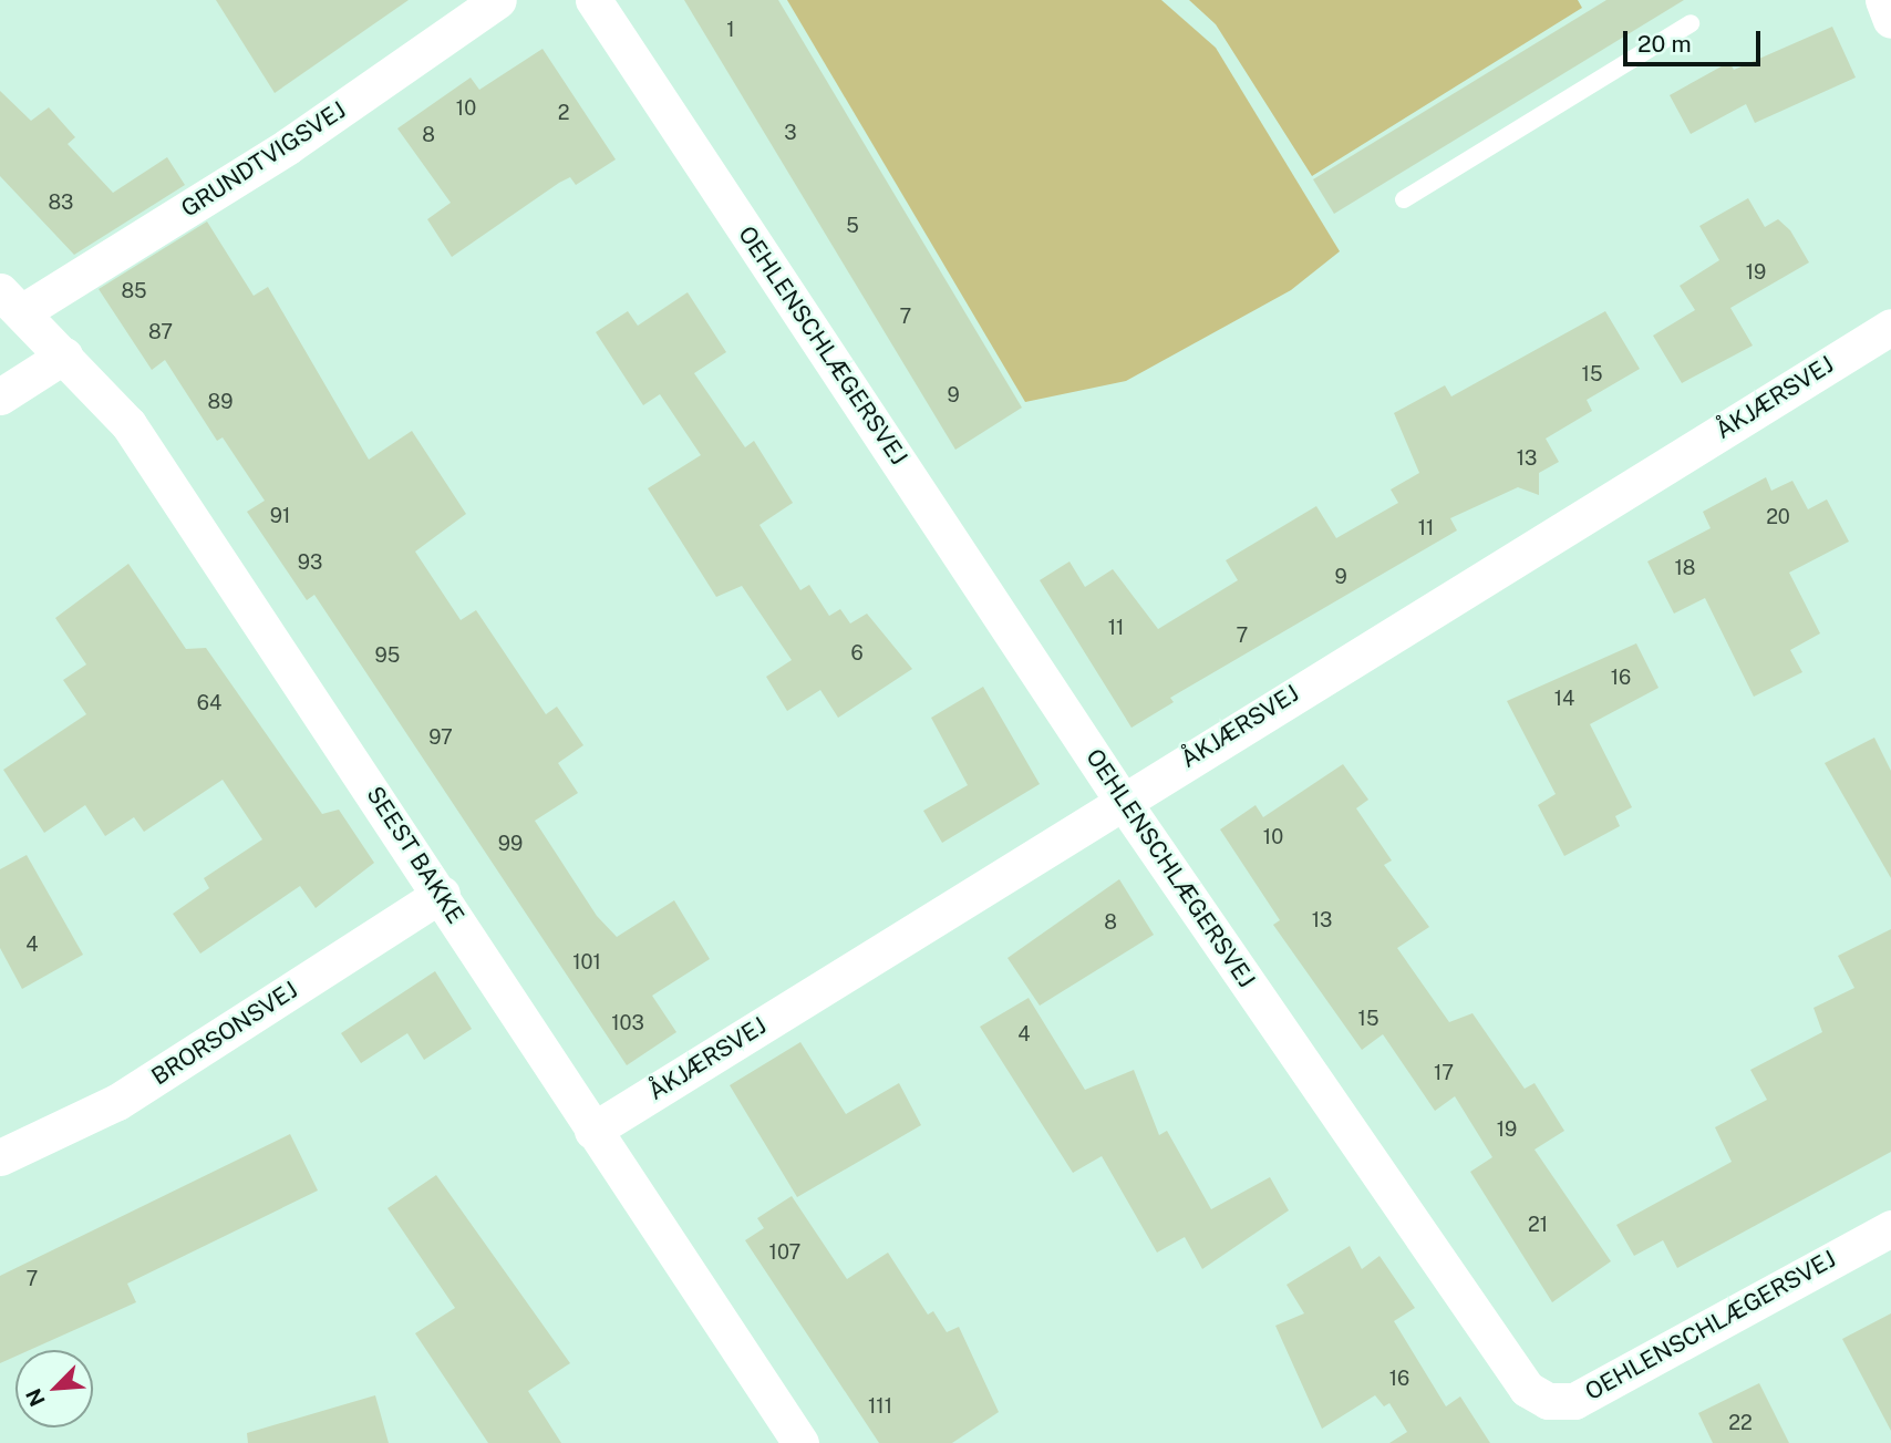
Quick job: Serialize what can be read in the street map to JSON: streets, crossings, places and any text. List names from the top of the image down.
{
  "streets": {
    "street": [
      "GRUNDTVIGSVEJ",
      "OEHLENSCHLÆGERSVEJ",
      "ÅKJÆRSVEJ",
      "SEEST BAKKE",
      "BRORSONSVEJ"
    ]
  },
  "crossings": [
    ["GRUNDTVIGSVEJ", "SEEST BAKKE"],
    ["OEHLENSCHLÆGERSVEJ", "ÅKJÆRSVEJ"],
    ["ÅKJÆRSVEJ", "SEEST BAKKE"],
    ["SEEST BAKKE", "BRORSONSVEJ"]
  ],
  "house_numbers": [
    "1",
    "10",
    "2",
    "3",
    "8",
    "83",
    "5",
    "19",
    "85",
    "7",
    "87",
    "15",
    "9",
    "89",
    "13",
    "91",
    "20",
    "11",
    "93",
    "18",
    "9",
    "11",
    "7",
    "6",
    "95",
    "16",
    "14",
    "64",
    "97",
    "10",
    "99",
    "13",
    "8",
    "4",
    "101",
    "15",
    "103",
    "4",
    "17",
    "19",
    "21",
    "107",
    "7",
    "16",
    "111",
    "22"
  ],
  "scale_bar": "20 m",
  "north": "bottom left"
}
